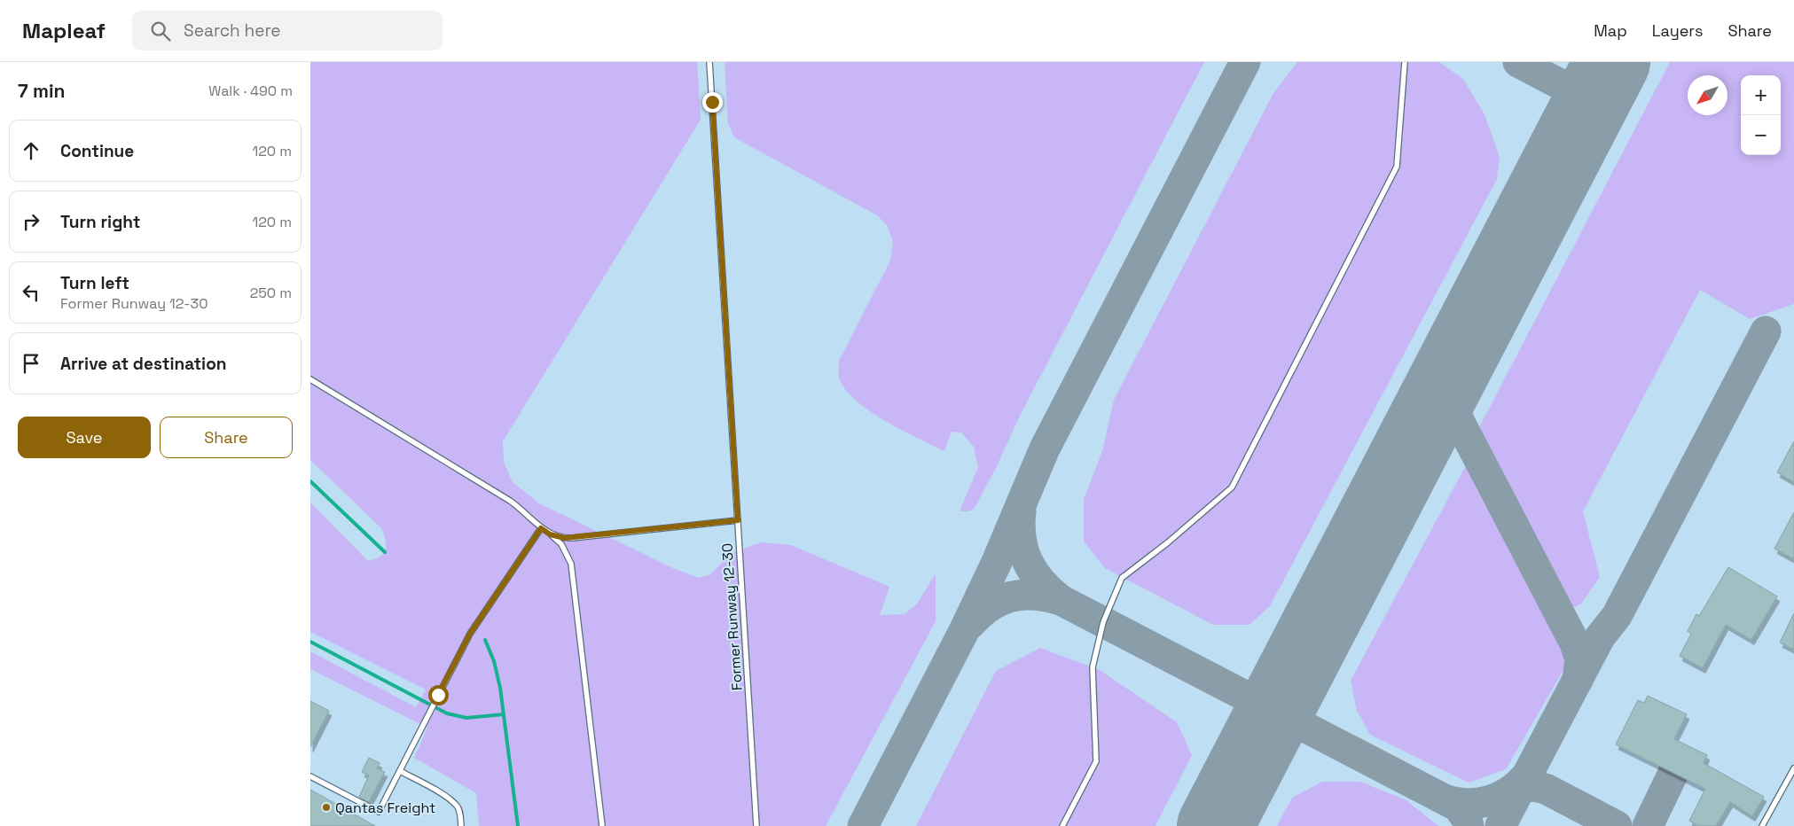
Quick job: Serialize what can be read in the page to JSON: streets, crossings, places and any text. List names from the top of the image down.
{
  "streets": {
    "lane": ["Former Runway 12-30"]
  },
  "places": ["Qantas Freight"],
  "north": "bottom left",
  "page": {
    "header": "Mapleaf",
    "search": "Search here",
    "nav": ["Map", "Layers", "Share"],
    "heading": ["7 min", "Walk · 490 m"],
    "map_buttons": ["+", "−"],
    "list": [
      ["Continue", "120 m"],
      ["Turn right", "120 m"],
      ["Turn left", "Former Runway 12-30", "250 m"],
      "Arrive at destination"
    ],
    "buttons": ["Save", "Share"]
  }
}
